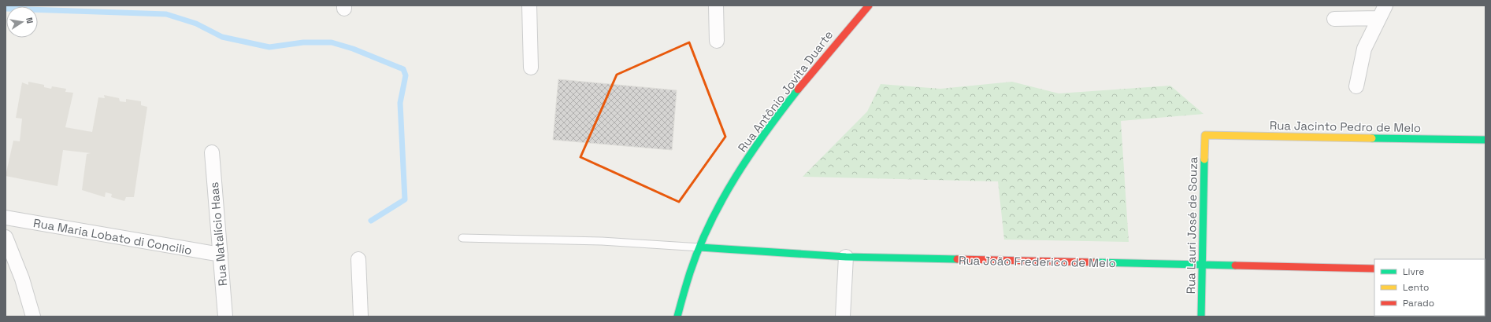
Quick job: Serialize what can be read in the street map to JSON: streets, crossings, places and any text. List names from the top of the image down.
{
  "streets": {
    "street": [
      "Rua Antônio Jovita Duarte",
      "Rua Jacinto Pedro de Melo",
      "Rua Lauri José de Souza",
      "Rua Natalício Haas",
      "Rua Maria Lobato di Concilio",
      "Rua João Frederico de Melo"
    ]
  },
  "crossings": [
    ["Rua Antônio Jovita Duarte", "Rua João Frederico de Melo"],
    ["Rua Jacinto Pedro de Melo", "Rua Lauri José de Souza"],
    ["Rua Lauri José de Souza", "Rua João Frederico de Melo"],
    ["Rua Natalício Haas", "Rua Maria Lobato di Concilio"]
  ],
  "legend": ["Livre", "Lento", "Parado"],
  "north": "right"
}
